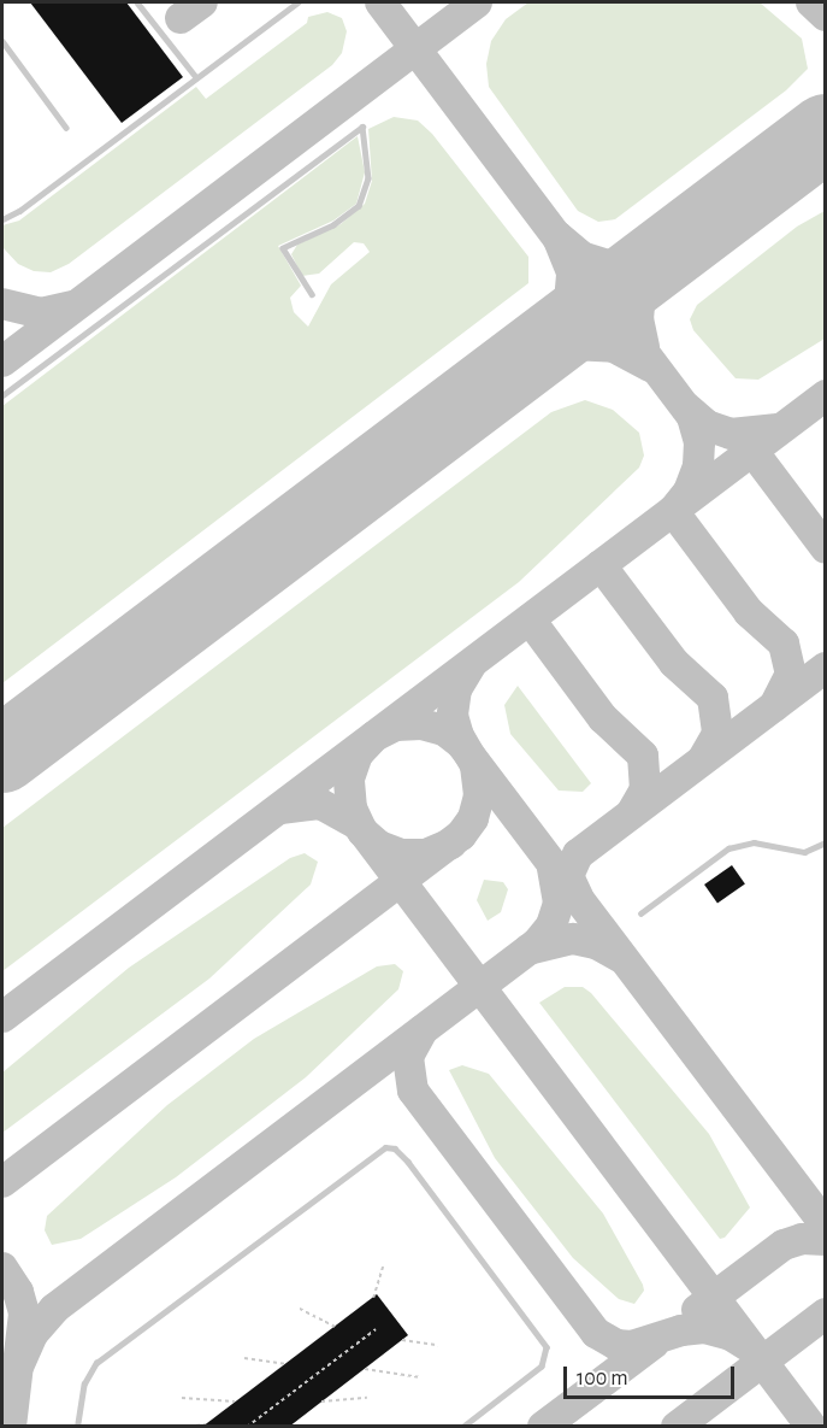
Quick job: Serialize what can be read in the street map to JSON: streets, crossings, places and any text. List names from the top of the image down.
{
  "scale_bar": "100 m"
}
